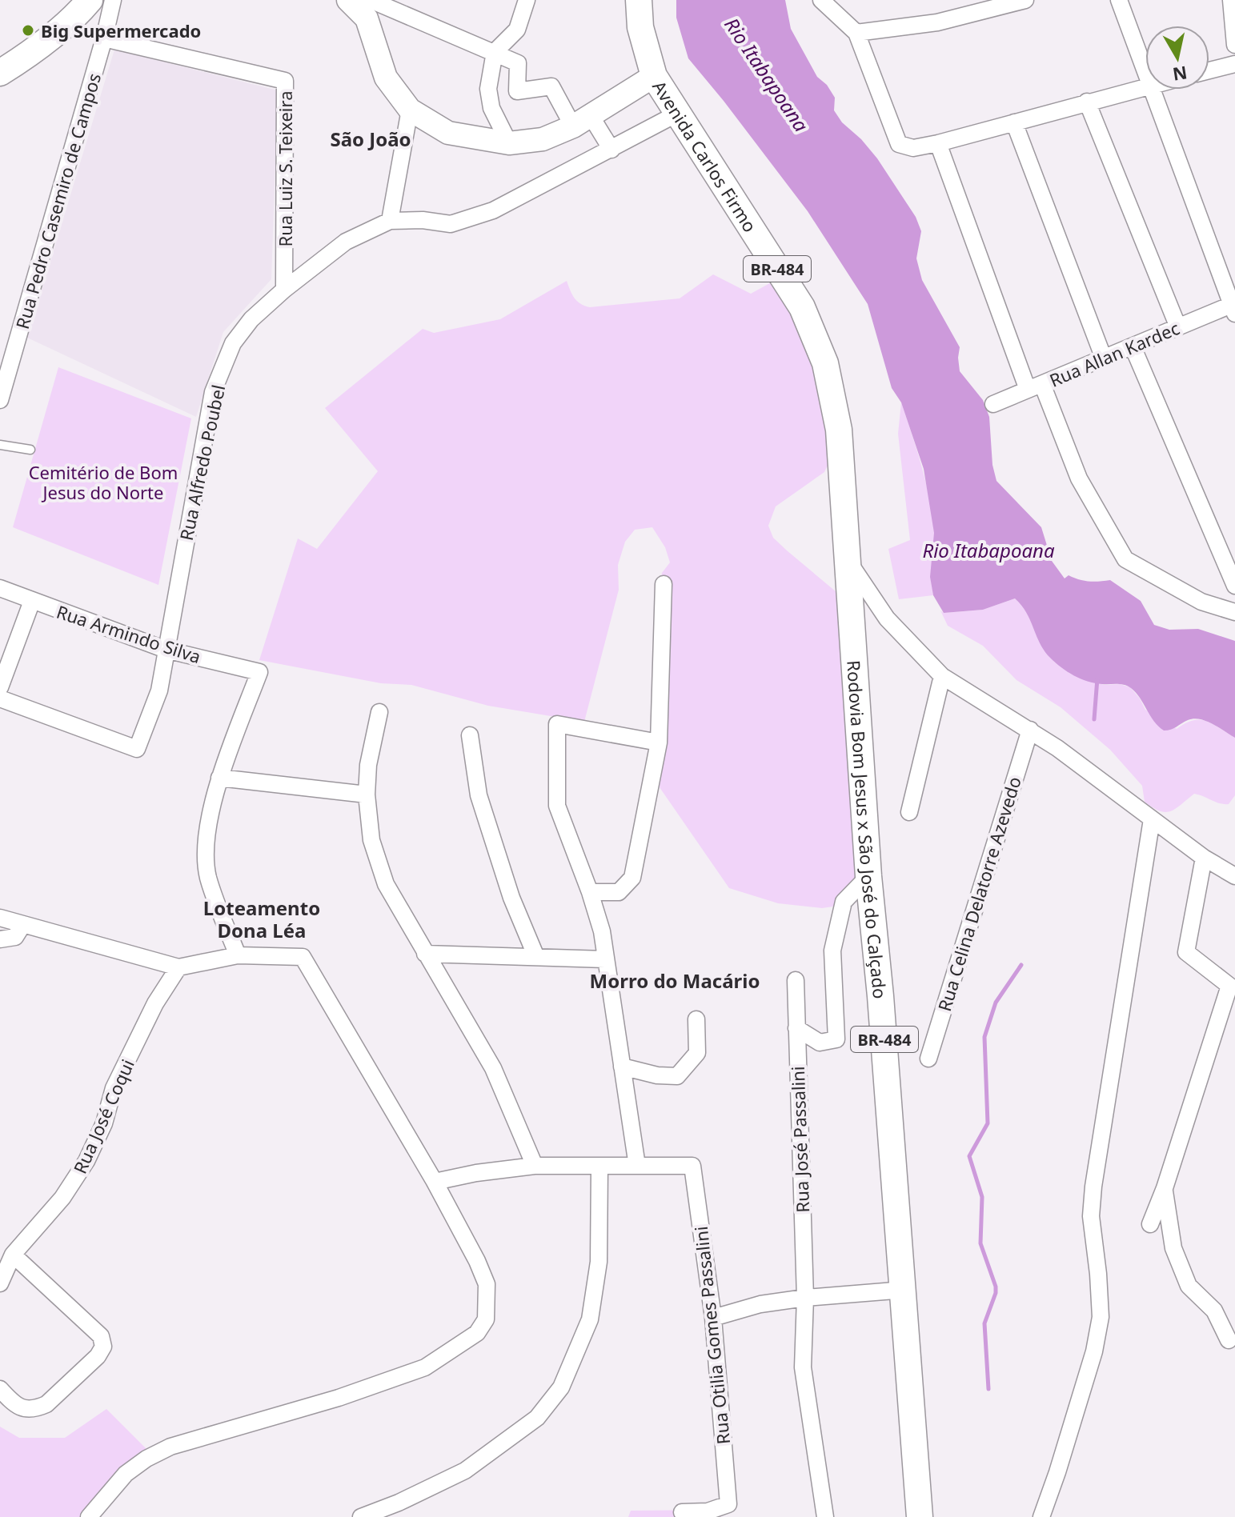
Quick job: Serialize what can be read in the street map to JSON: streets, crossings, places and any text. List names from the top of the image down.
{
  "streets": {
    "main road": ["Avenida Carlos Firmo", "BR-484", "Rodovia Bom Jesus x São José do Calçado"],
    "street": [
      "Rua Luiz S. Teixeira",
      "Rua Pedro Casemiro de Campos",
      "Rua Allan Kardec",
      "Rua Alfredo Poubel",
      "Rua Armindo Silva",
      "Rua Celina Delatorre Azevedo",
      "Rua José Coqui",
      "Rua José Passalini",
      "Rua Otilia Gomes Passalini"
    ]
  },
  "crossings": [
    ["Avenida Carlos Firmo", "Rua Alfredo Poubel"],
    ["Avenida Carlos Firmo", "Rodovia Bom Jesus x São José do Calçado"],
    ["Rua Luiz S. Teixeira", "Rua Pedro Casemiro de Campos"],
    ["Rua Luiz S. Teixeira", "Rua Alfredo Poubel"],
    ["Rua Alfredo Poubel", "Rua Armindo Silva"]
  ],
  "districts": ["São João", "Loteamento Dona Léa", "Morro do Macário"],
  "water": ["Rio Itabapoana"],
  "parks": ["Cemitério de Bom Jesus do Norte"],
  "places": ["Big Supermercado"],
  "north": "bottom"
}
